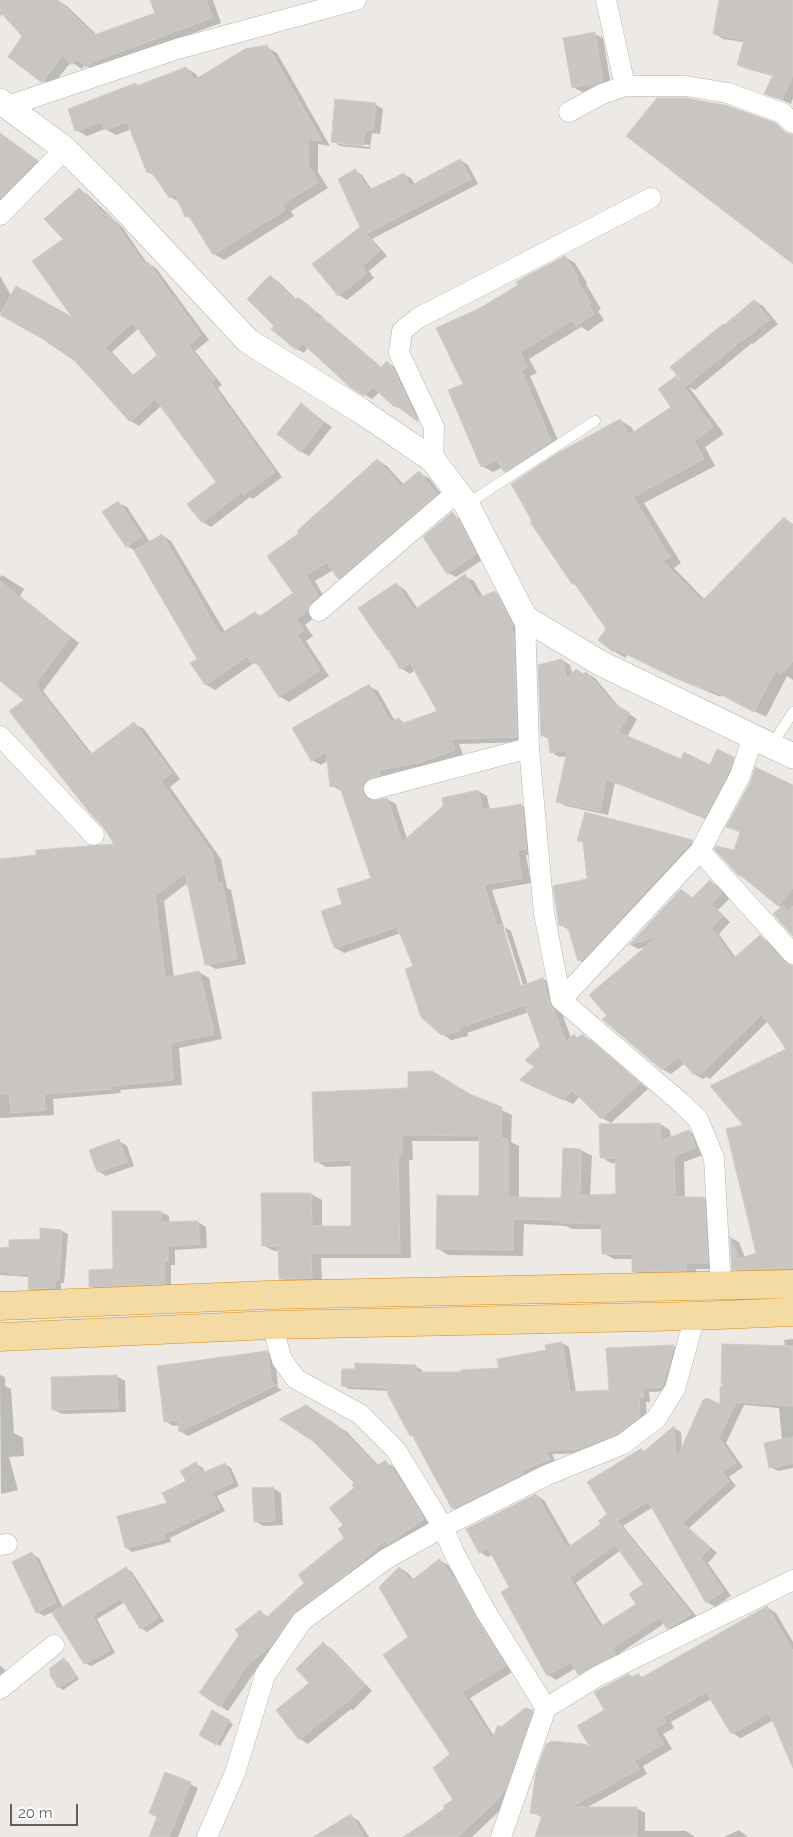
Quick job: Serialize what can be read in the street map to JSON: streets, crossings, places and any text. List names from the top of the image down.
{
  "scale_bar": "20 m"
}
